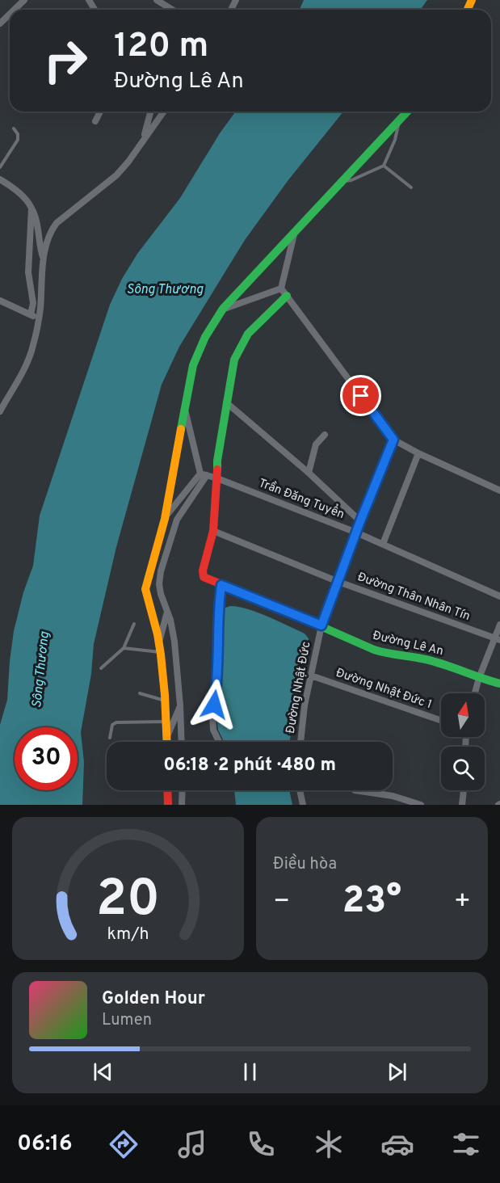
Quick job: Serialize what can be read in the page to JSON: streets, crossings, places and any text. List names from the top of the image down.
{
  "streets": {
    "street": [
      "Trần Đăng Tuyển",
      "Đường Thân Nhân Tín",
      "Đường Lê An",
      "Đường Nhật Đức",
      "Đường Nhật Đức 1"
    ]
  },
  "crossings": [
    ["Trần Đăng Tuyển", "Đường Nhật Đức"],
    ["Đường Thân Nhân Tín", "Đường Lê An"],
    ["Đường Thân Nhân Tín", "Đường Nhật Đức"],
    ["Đường Lê An", "Đường Nhật Đức"],
    ["Đường Nhật Đức", "Đường Nhật Đức 1"]
  ],
  "water": ["Sông Thương"],
  "north": "top",
  "page": {
    "turn": ["120 m", "Đường Lê An"],
    "limit": "30",
    "trip": "06:18 · 2 phút · 480 m",
    "tile": "Điều hòa",
    "heat": ["−", "23°", "+"],
    "song": ["Golden Hour", "Lumen"],
    "tabs": "06:16",
    "gauge": ["20", "km/h"]
  }
}
